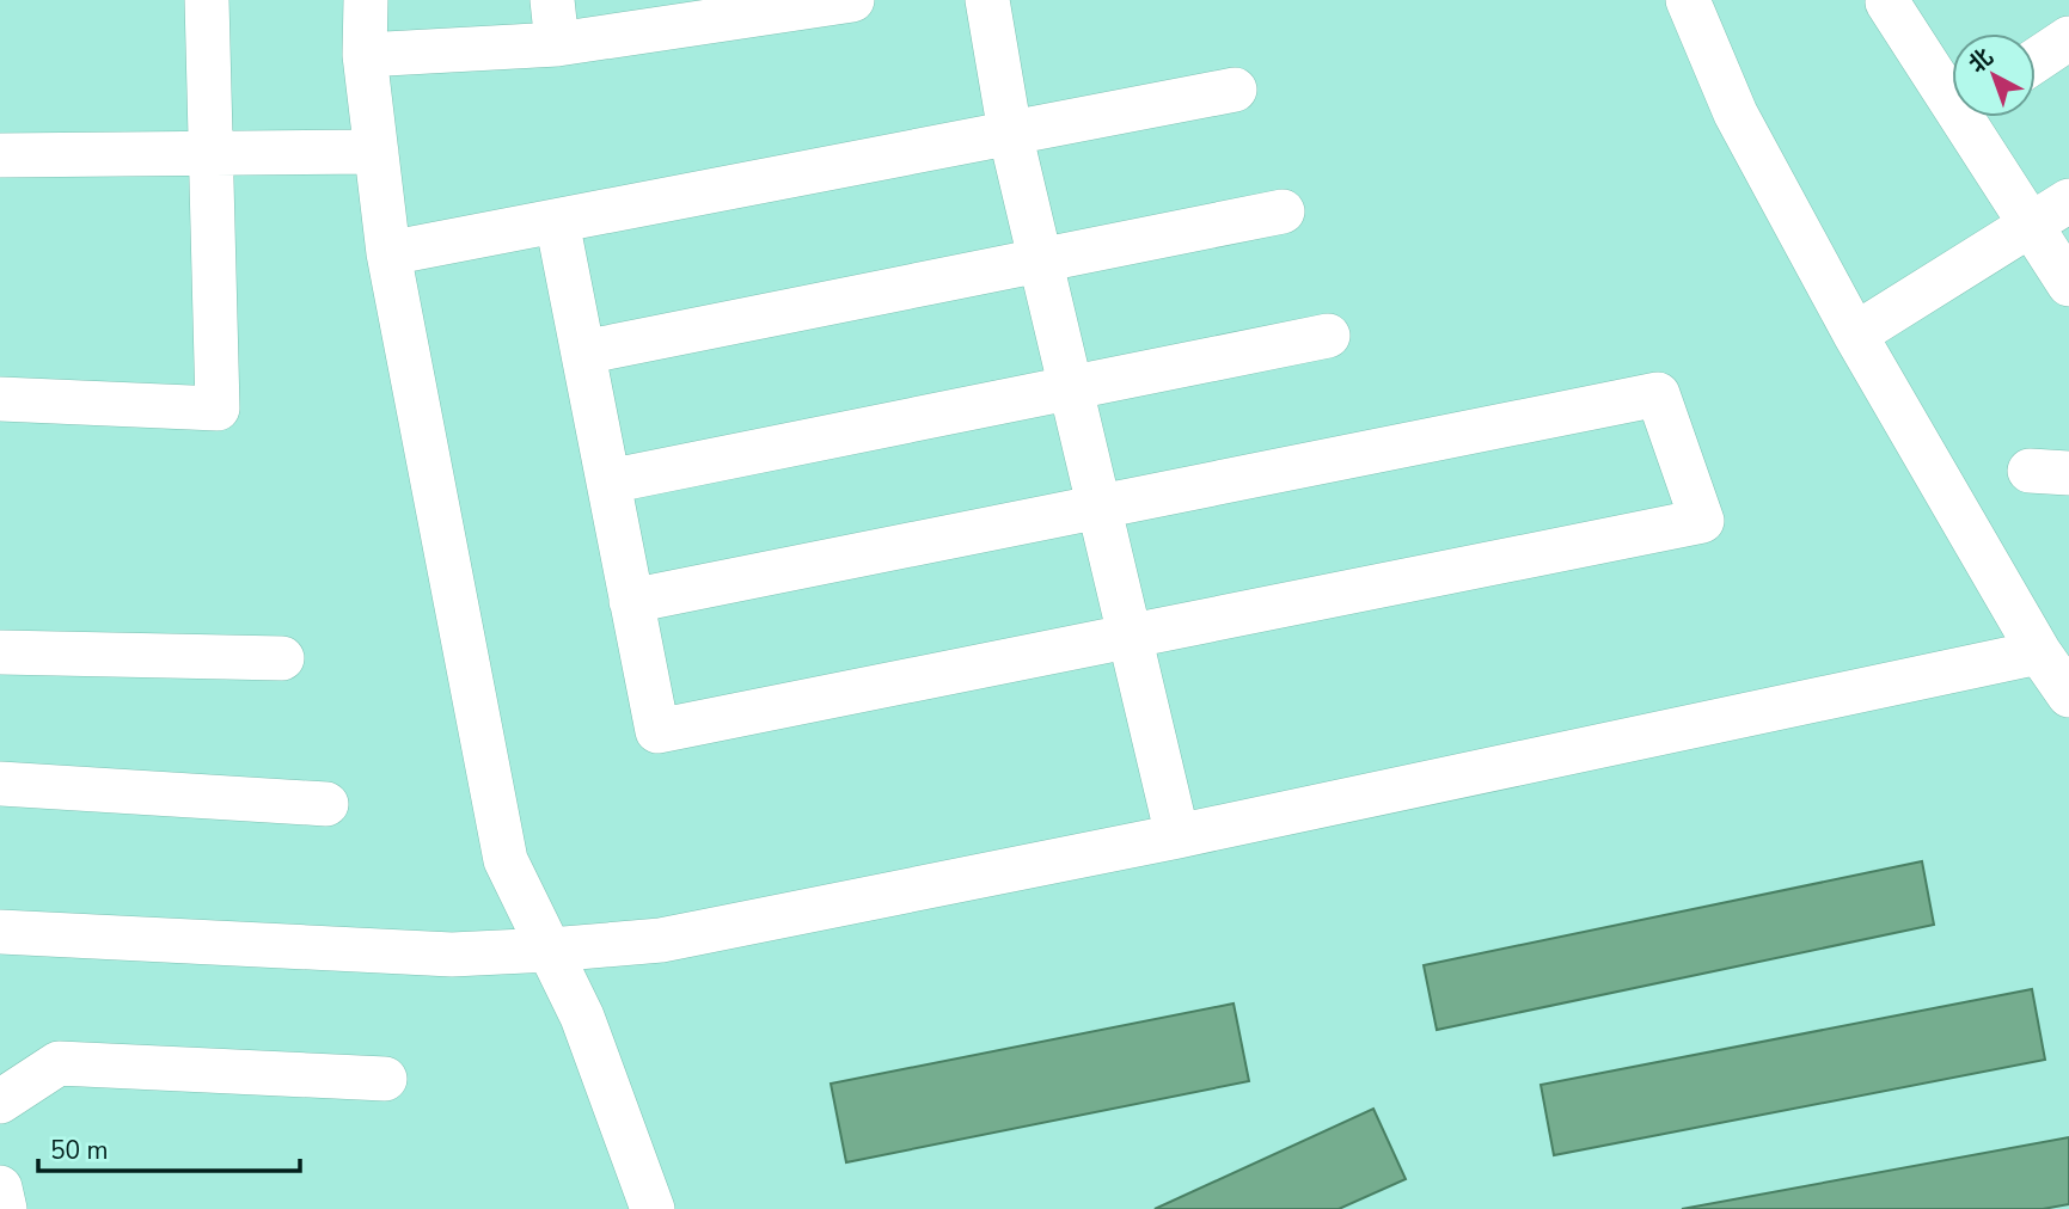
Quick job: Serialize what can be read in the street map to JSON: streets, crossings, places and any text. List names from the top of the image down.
{
  "scale_bar": "50 m",
  "north": "top left"
}
